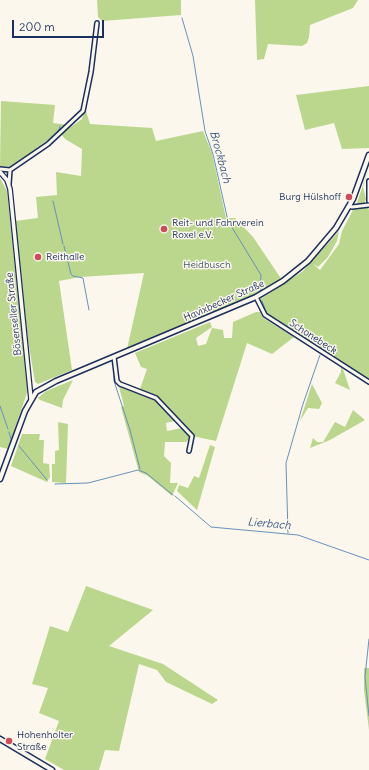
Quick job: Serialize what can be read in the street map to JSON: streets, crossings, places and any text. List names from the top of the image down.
{
  "streets": {
    "main road": ["Havixbecker Straße"],
    "street": ["Bösenseller Straße", "Schonebeck"]
  },
  "crossings": [
    ["Havixbecker Straße", "Bösenseller Straße"],
    ["Havixbecker Straße", "Schonebeck"]
  ],
  "water": ["Brockbach", "Lierbach"],
  "parks": ["Heidbusch"],
  "places": [
    "Burg Hülshoff",
    "Reit- und Fahrverein Roxel e.V.",
    "Reithalle",
    "Hohenholter Straße"
  ],
  "scale_bar": "200 m"
}
